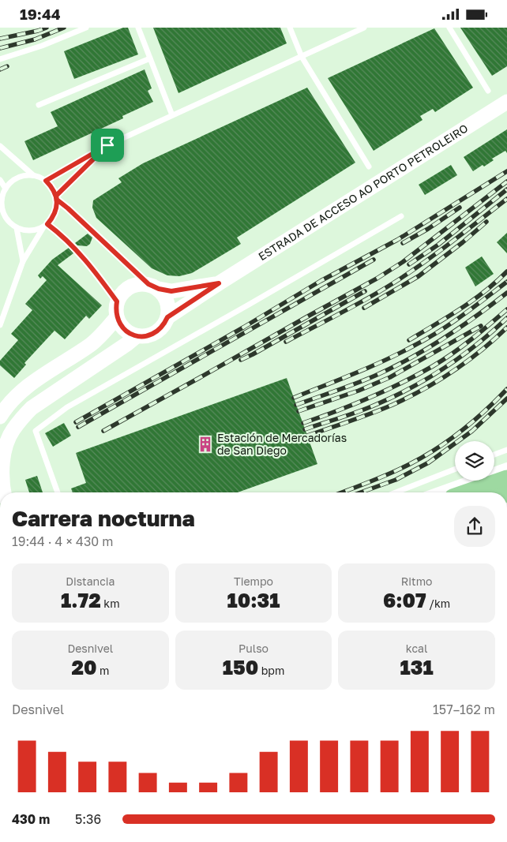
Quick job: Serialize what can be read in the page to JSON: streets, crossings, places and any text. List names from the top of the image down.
{
  "streets": {
    "main road": ["ESTRADA DE ACCESO AO PORTO PETROLEIRO"]
  },
  "places": {
    "building": ["Estación de Mercadorías de San Diego"]
  },
  "page": {
    "status": "19:44",
    "heading": ["Carrera nocturna", "19:44 · 4 × 430 m"],
    "stats": [
      ["Distancia", "1.72 km"],
      ["Tiempo", "10:31"],
      ["Ritmo", "6:07 /km"],
      ["Desnivel", "20 m"],
      ["Pulso", "150 bpm"],
      ["kcal", "131"]
    ],
    "chart": ["Desnivel", "157–162 m"],
    "list": [
      {
        "name": "430 m",
        "note": "5:36"
      }
    ]
  }
}
